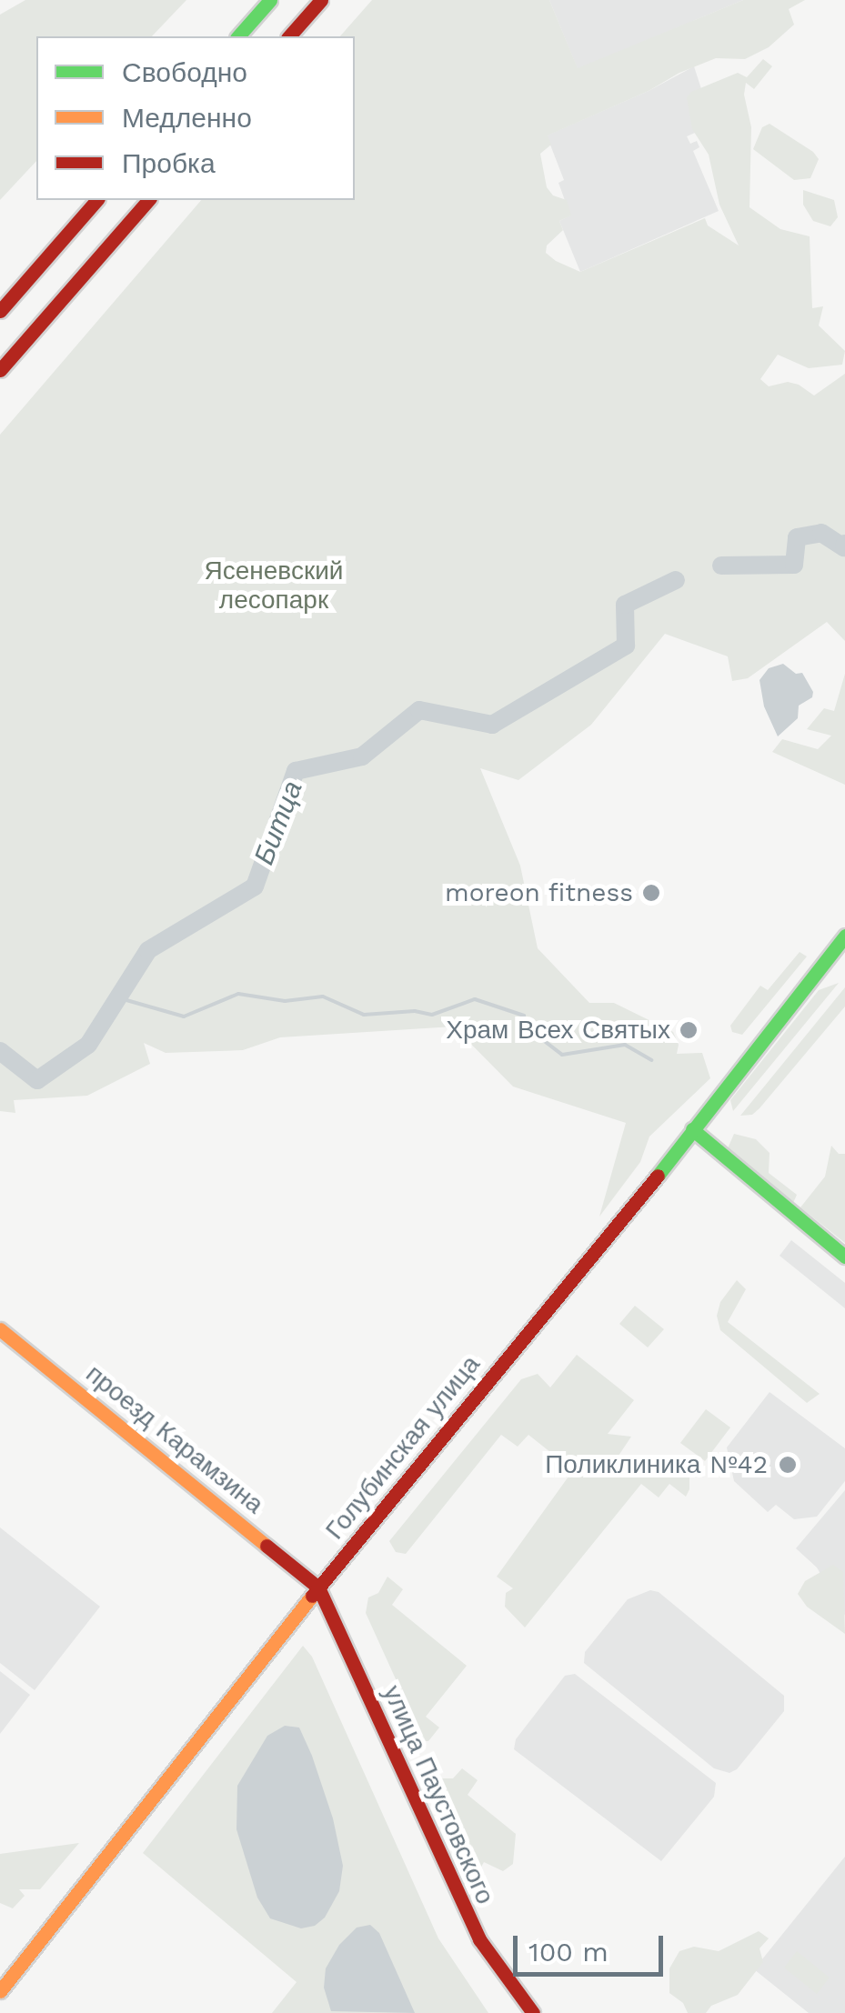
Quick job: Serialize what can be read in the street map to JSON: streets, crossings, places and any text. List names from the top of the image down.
{
  "streets": {
    "main road": ["проезд Карамзина", "Голубинская улица", "улица Паустовского"]
  },
  "crossings": [
    ["проезд Карамзина", "Голубинская улица"],
    ["проезд Карамзина", "улица Паустовского"],
    ["Голубинская улица", "улица Паустовского"]
  ],
  "water": ["Битца"],
  "parks": ["Ясеневский лесопарк"],
  "places": ["moreon fitness", "Храм Всех Святых", "Поликлиника №42"],
  "legend": ["Свободно", "Медленно", "Пробка"],
  "scale_bar": "100 m"
}
